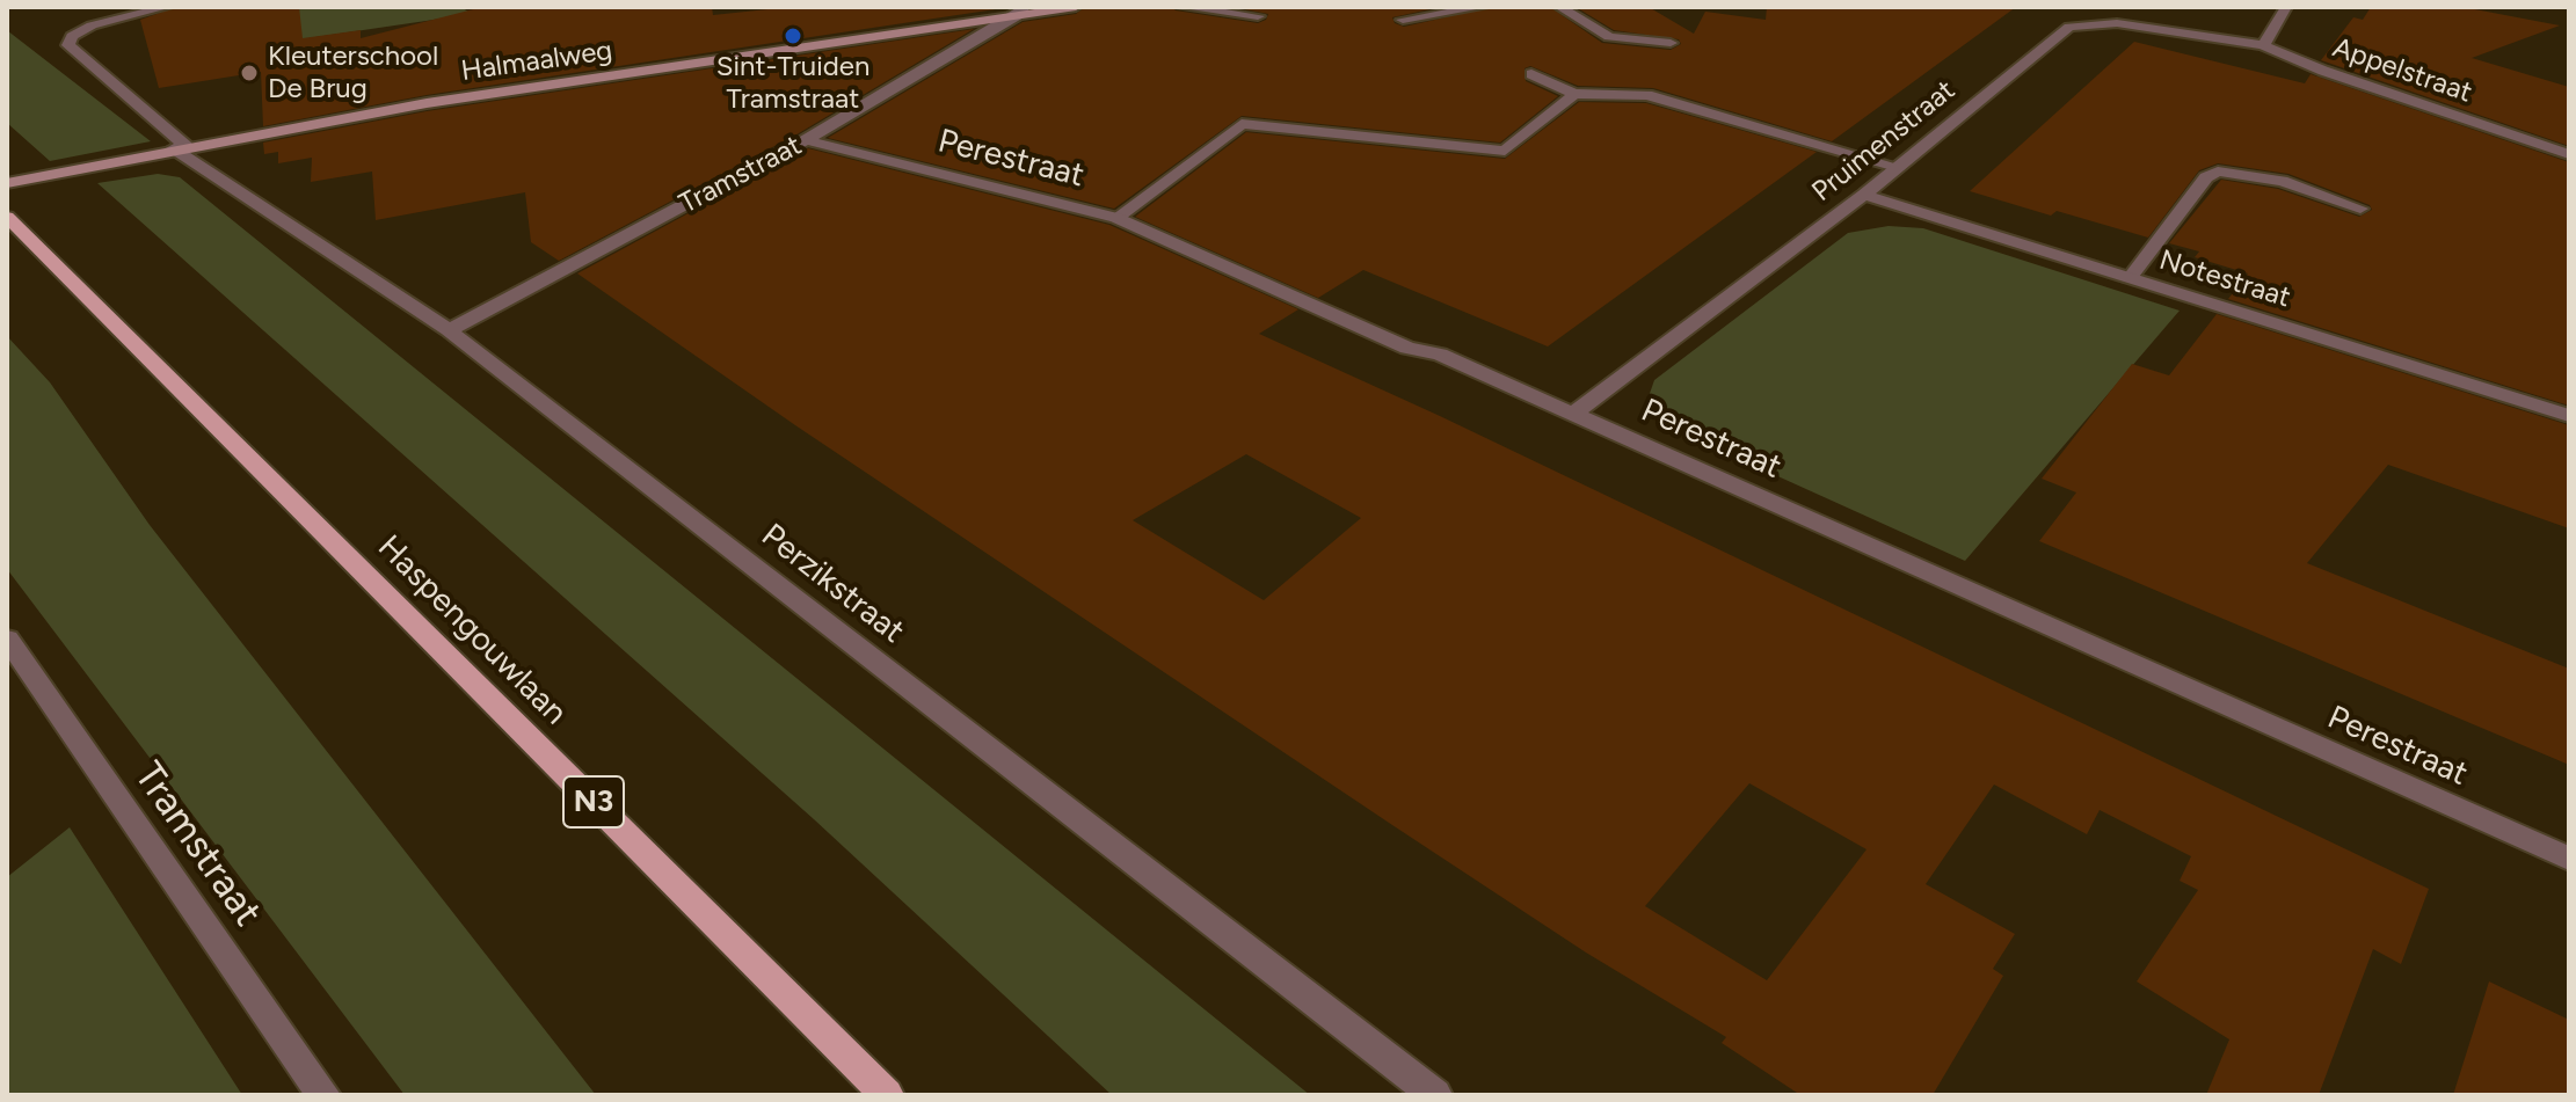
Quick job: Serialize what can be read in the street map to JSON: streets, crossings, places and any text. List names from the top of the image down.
{
  "streets": {
    "main road": ["Haspengouwlaan", "N3"],
    "street": [
      "Halmaalweg",
      "Appelstraat",
      "Pruimenstraat",
      "Perestraat",
      "Tramstraat",
      "Notestraat",
      "Perzikstraat"
    ]
  },
  "crossings": [
    ["Halmaalweg", "Tramstraat"],
    ["Halmaalweg", "Perzikstraat"],
    ["Appelstraat", "Pruimenstraat"],
    ["Pruimenstraat", "Perestraat"],
    ["Pruimenstraat", "Notestraat"],
    ["Perestraat", "Tramstraat"],
    ["Tramstraat", "Perzikstraat"]
  ],
  "places": ["Sint-Truiden Tramstraat", "Kleuterschool De Brug"]
}
